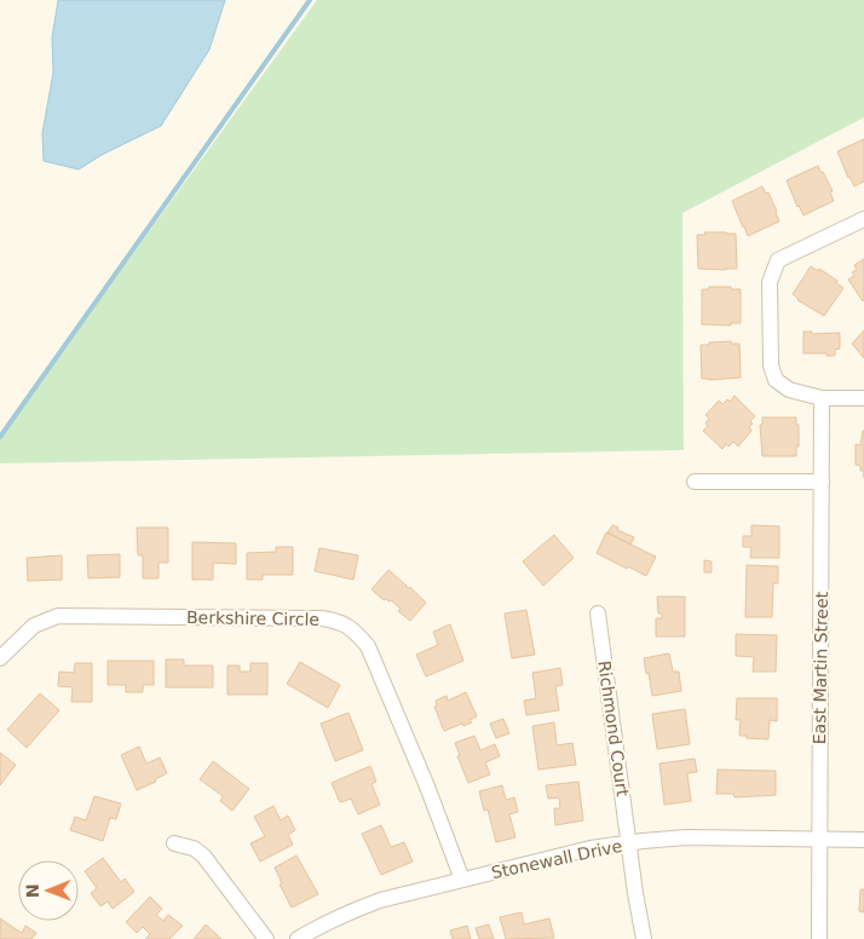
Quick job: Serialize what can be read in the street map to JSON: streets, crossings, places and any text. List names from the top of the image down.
{
  "streets": {
    "street": [
      "Berkshire Circle",
      "East Martin Street",
      "Richmond Court",
      "Stonewall Drive"
    ]
  },
  "crossings": [
    ["Berkshire Circle", "Stonewall Drive"],
    ["East Martin Street", "Stonewall Drive"],
    ["Richmond Court", "Stonewall Drive"]
  ],
  "north": "left"
}
